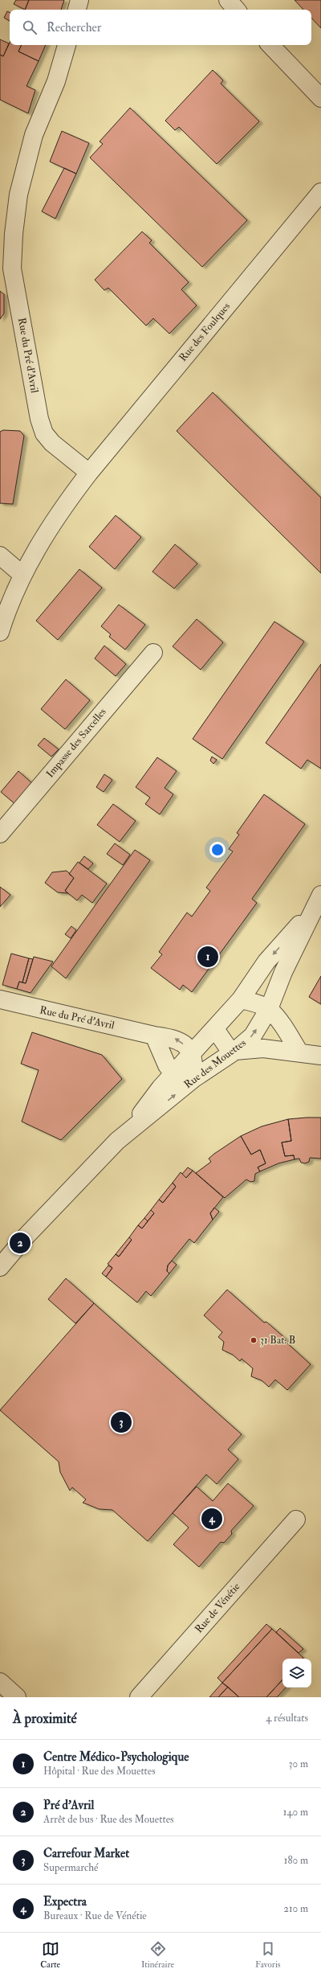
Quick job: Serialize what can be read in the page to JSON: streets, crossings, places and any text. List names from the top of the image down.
{
  "streets": {
    "street": [
      "Rue des Foulques",
      "Rue du Pré d'Avril",
      "Impasse des Sarcelles",
      "Rue des Mouettes",
      "Rue de Vénétie"
    ]
  },
  "crossings": [
    ["Rue des Foulques", "Rue du Pré d'Avril"],
    ["Rue du Pré d'Avril", "Rue des Mouettes"]
  ],
  "places": ["31 Bat. B"],
  "page": {
    "search": "Rechercher",
    "pins": [
      "1",
      "2",
      "3",
      "4"
    ],
    "heading": ["À proximité", "4 résultats"],
    "list": [
      {
        "mark": "1",
        "name": "Centre Médico-Psychologique",
        "note": "Hôpital · Rue des Mouettes",
        "value": "30 m"
      },
      {
        "mark": "2",
        "name": "Pré d'Avril",
        "note": "Arrêt de bus · Rue des Mouettes",
        "value": "140 m"
      },
      {
        "mark": "3",
        "name": "Carrefour Market",
        "note": "Supermarché",
        "value": "180 m"
      },
      {
        "mark": "4",
        "name": "Expectra",
        "note": "Bureaux · Rue de Vénétie",
        "value": "210 m"
      }
    ],
    "nav": ["Carte", "Itinéraire", "Favoris"]
  }
}
